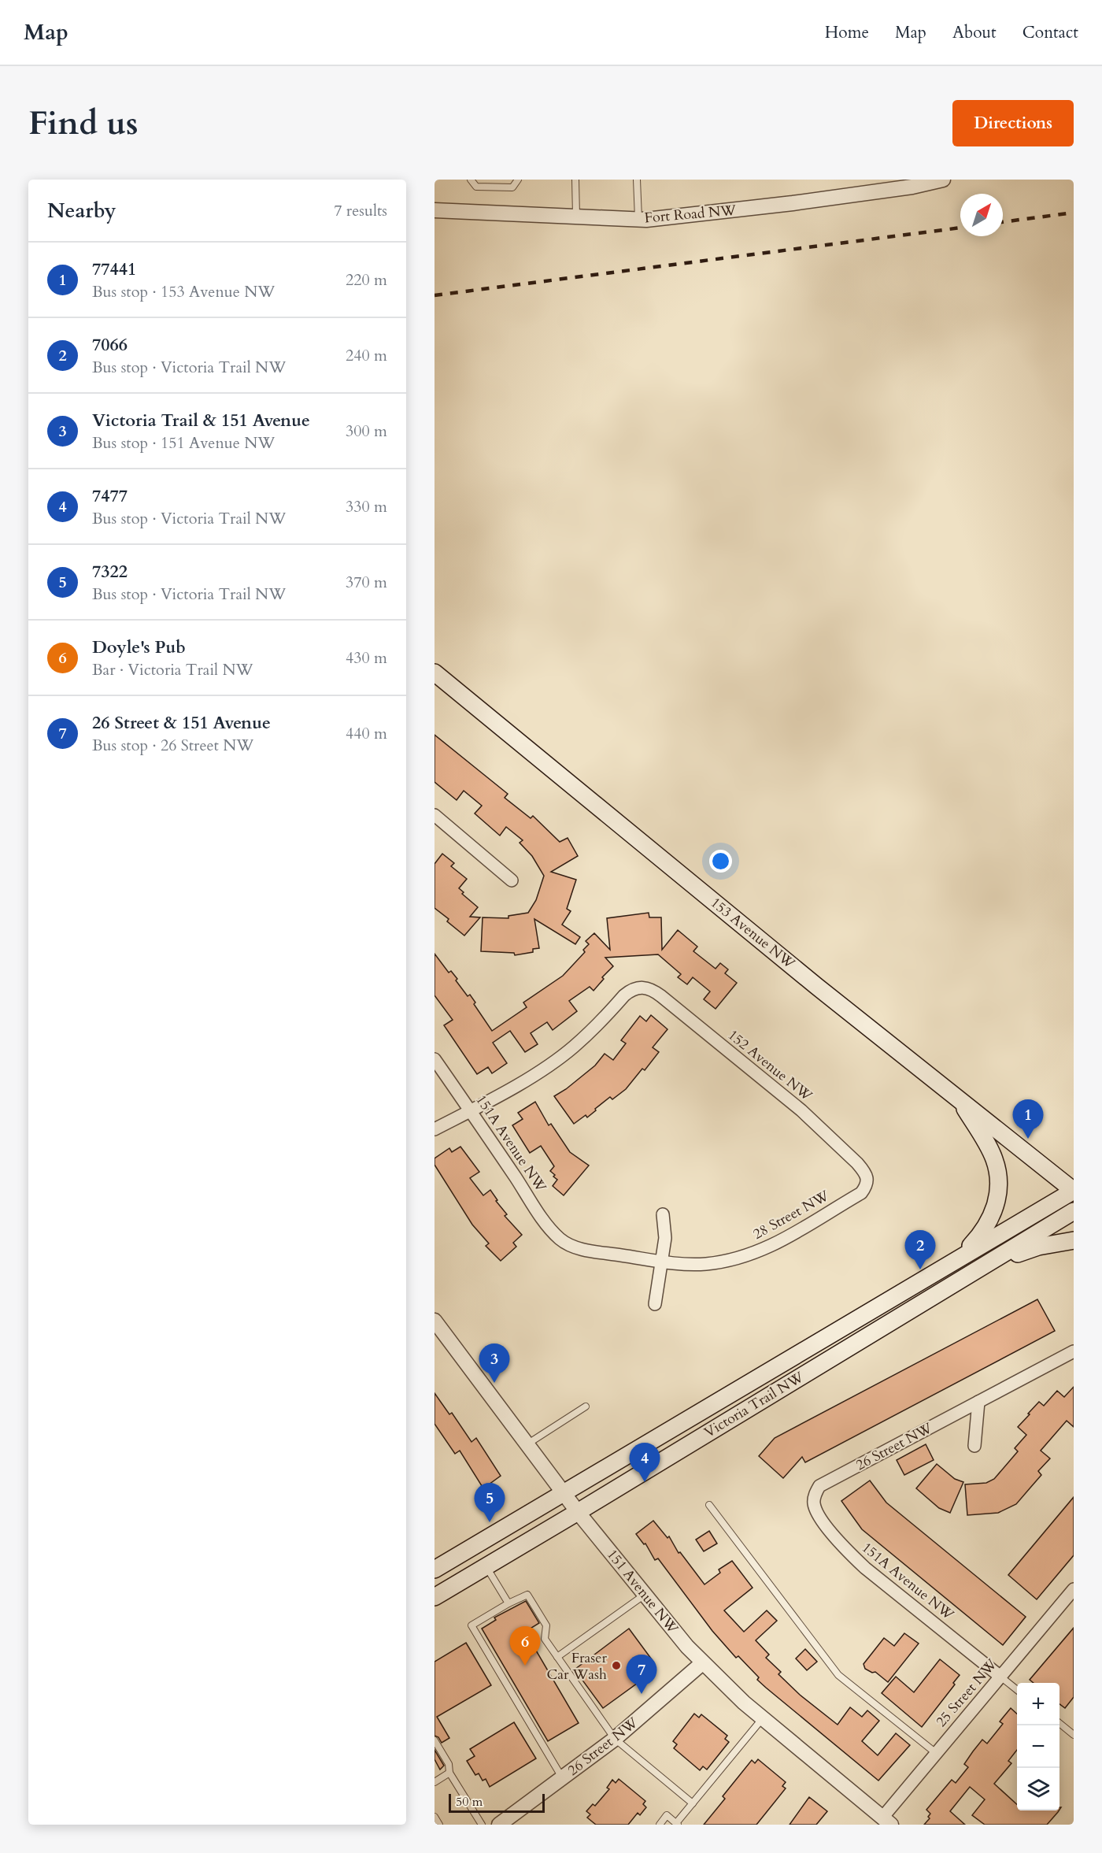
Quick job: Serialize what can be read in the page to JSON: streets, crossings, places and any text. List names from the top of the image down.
{
  "streets": {
    "main road": ["153 Avenue NW", "Victoria Trail NW"],
    "street": [
      "Fort Road NW",
      "152 Avenue NW",
      "151A Avenue NW",
      "28 Street NW",
      "26 Street NW",
      "151 Avenue NW",
      "25 Street NW"
    ]
  },
  "crossings": [
    ["153 Avenue NW", "Victoria Trail NW"],
    ["152 Avenue NW", "151A Avenue NW"],
    ["152 Avenue NW", "28 Street NW"],
    ["151A Avenue NW", "28 Street NW"],
    ["151A Avenue NW", "26 Street NW"],
    ["151A Avenue NW", "25 Street NW"],
    ["Victoria Trail NW", "151 Avenue NW"],
    ["26 Street NW", "151 Avenue NW"],
    ["151 Avenue NW", "25 Street NW"]
  ],
  "places": ["Fraser Car Wash"],
  "scale_bar": "50 m",
  "north": "top right",
  "page": {
    "header": "Map",
    "nav": [
      "Home",
      "Map",
      "About",
      "Contact"
    ],
    "buttons": "Directions",
    "title": "Find us",
    "heading": ["Nearby", "7 results"],
    "list": [
      {
        "mark": "1",
        "name": "77441",
        "note": "Bus stop · 153 Avenue NW",
        "value": "220 m"
      },
      {
        "mark": "2",
        "name": "7066",
        "note": "Bus stop · Victoria Trail NW",
        "value": "240 m"
      },
      {
        "mark": "3",
        "name": "Victoria Trail & 151 Avenue",
        "note": "Bus stop · 151 Avenue NW",
        "value": "300 m"
      },
      {
        "mark": "4",
        "name": "7477",
        "note": "Bus stop · Victoria Trail NW",
        "value": "330 m"
      },
      {
        "mark": "5",
        "name": "7322",
        "note": "Bus stop · Victoria Trail NW",
        "value": "370 m"
      },
      {
        "mark": "6",
        "name": "Doyle's Pub",
        "note": "Bar · Victoria Trail NW",
        "value": "430 m"
      },
      {
        "mark": "7",
        "name": "26 Street & 151 Avenue",
        "note": "Bus stop · 26 Street NW",
        "value": "440 m"
      }
    ],
    "pins": [
      "1",
      "2",
      "3",
      "4",
      "5",
      "6",
      "7"
    ],
    "map_buttons": ["+", "−"],
    "scale": "50 m"
  }
}
